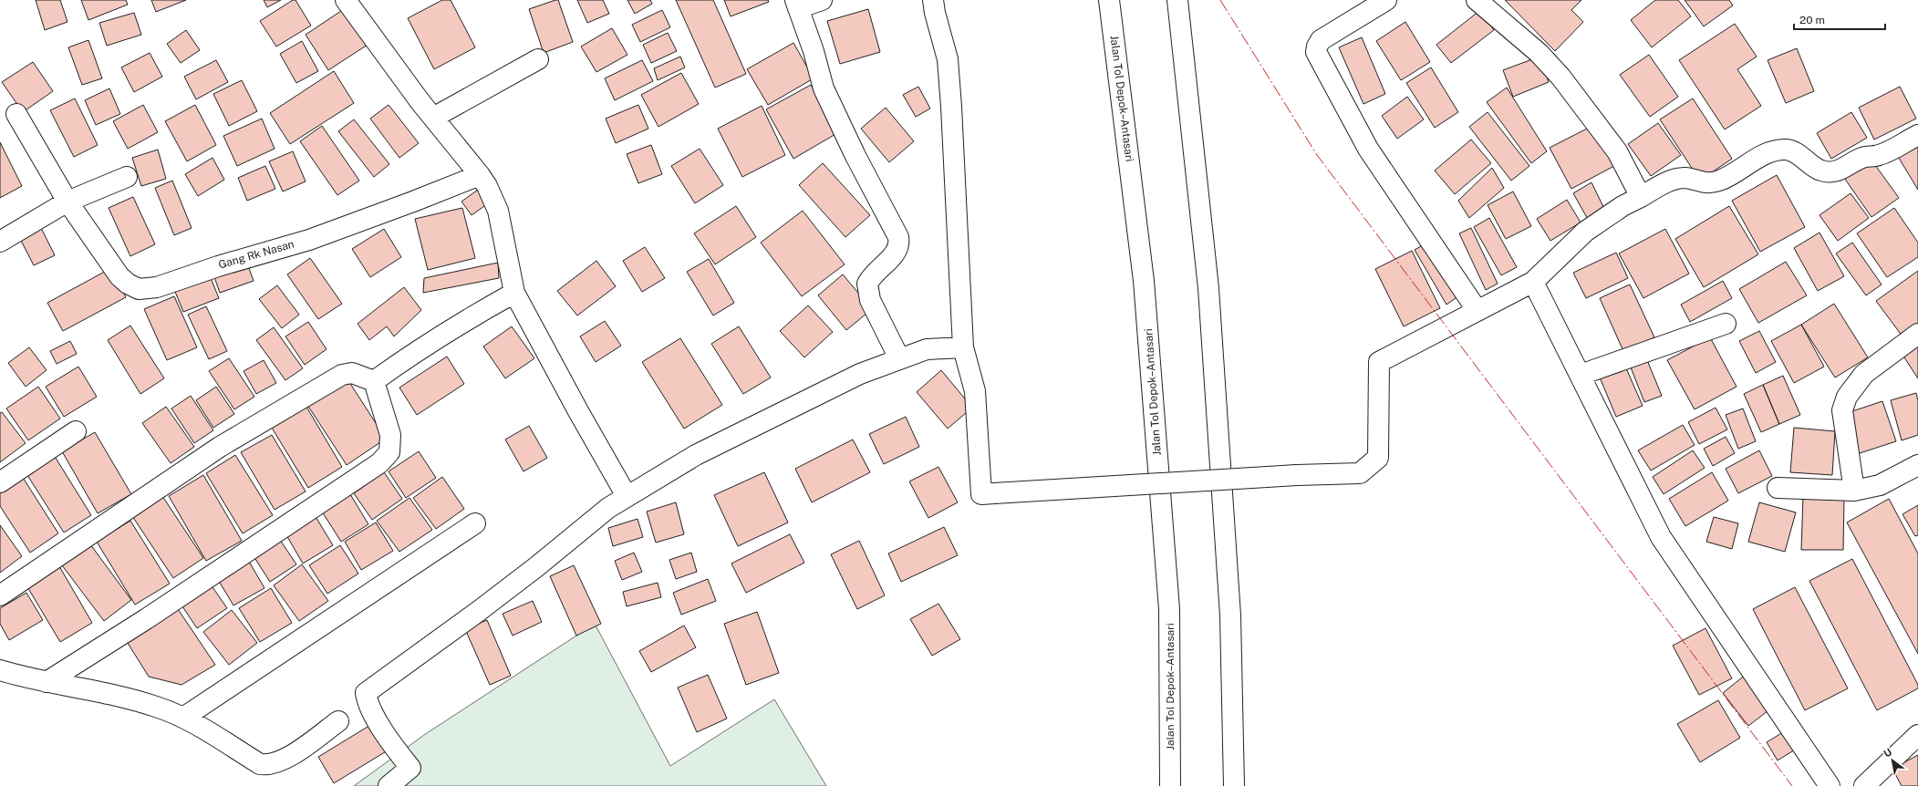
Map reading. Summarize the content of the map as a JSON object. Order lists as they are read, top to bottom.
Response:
{
  "streets": {
    "main road": ["Jalan Tol Depok–Antasari", "Gang Rk Nasan"]
  },
  "scale_bar": "20 m",
  "north": "top left"
}
